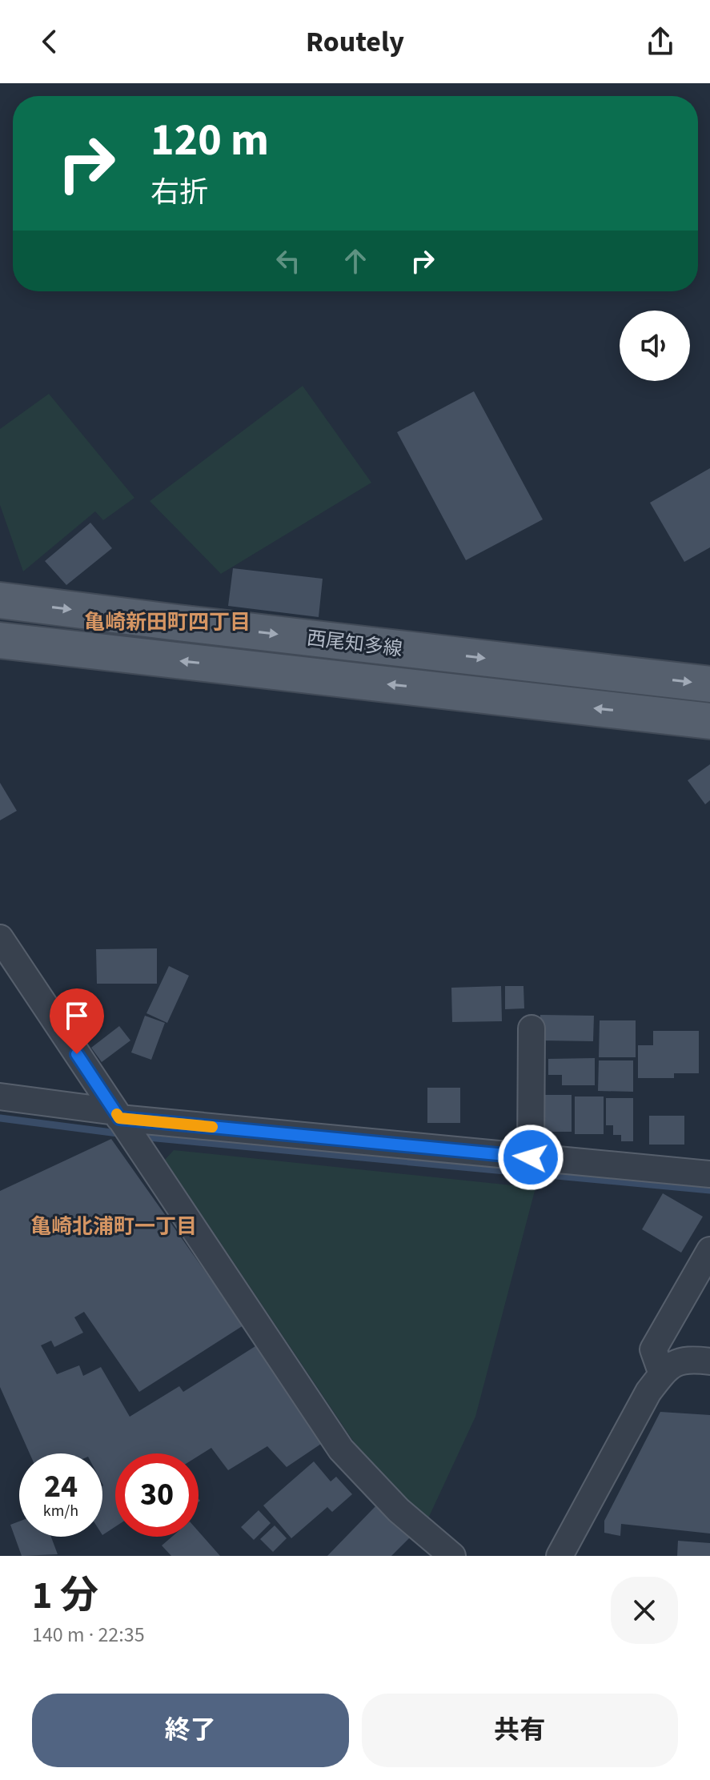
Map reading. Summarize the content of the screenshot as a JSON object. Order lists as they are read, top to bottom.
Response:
{
  "streets": {
    "main road": ["西尾知多線"]
  },
  "districts": ["亀崎新田町四丁目", "亀崎北浦町一丁目"],
  "page": {
    "header": "Routely",
    "turn": ["120 m", "右折"],
    "speed": "24 km/h",
    "limit": "30",
    "heading": ["1 分", "140 m · 22:35"],
    "buttons": ["終了", "共有"]
  }
}
